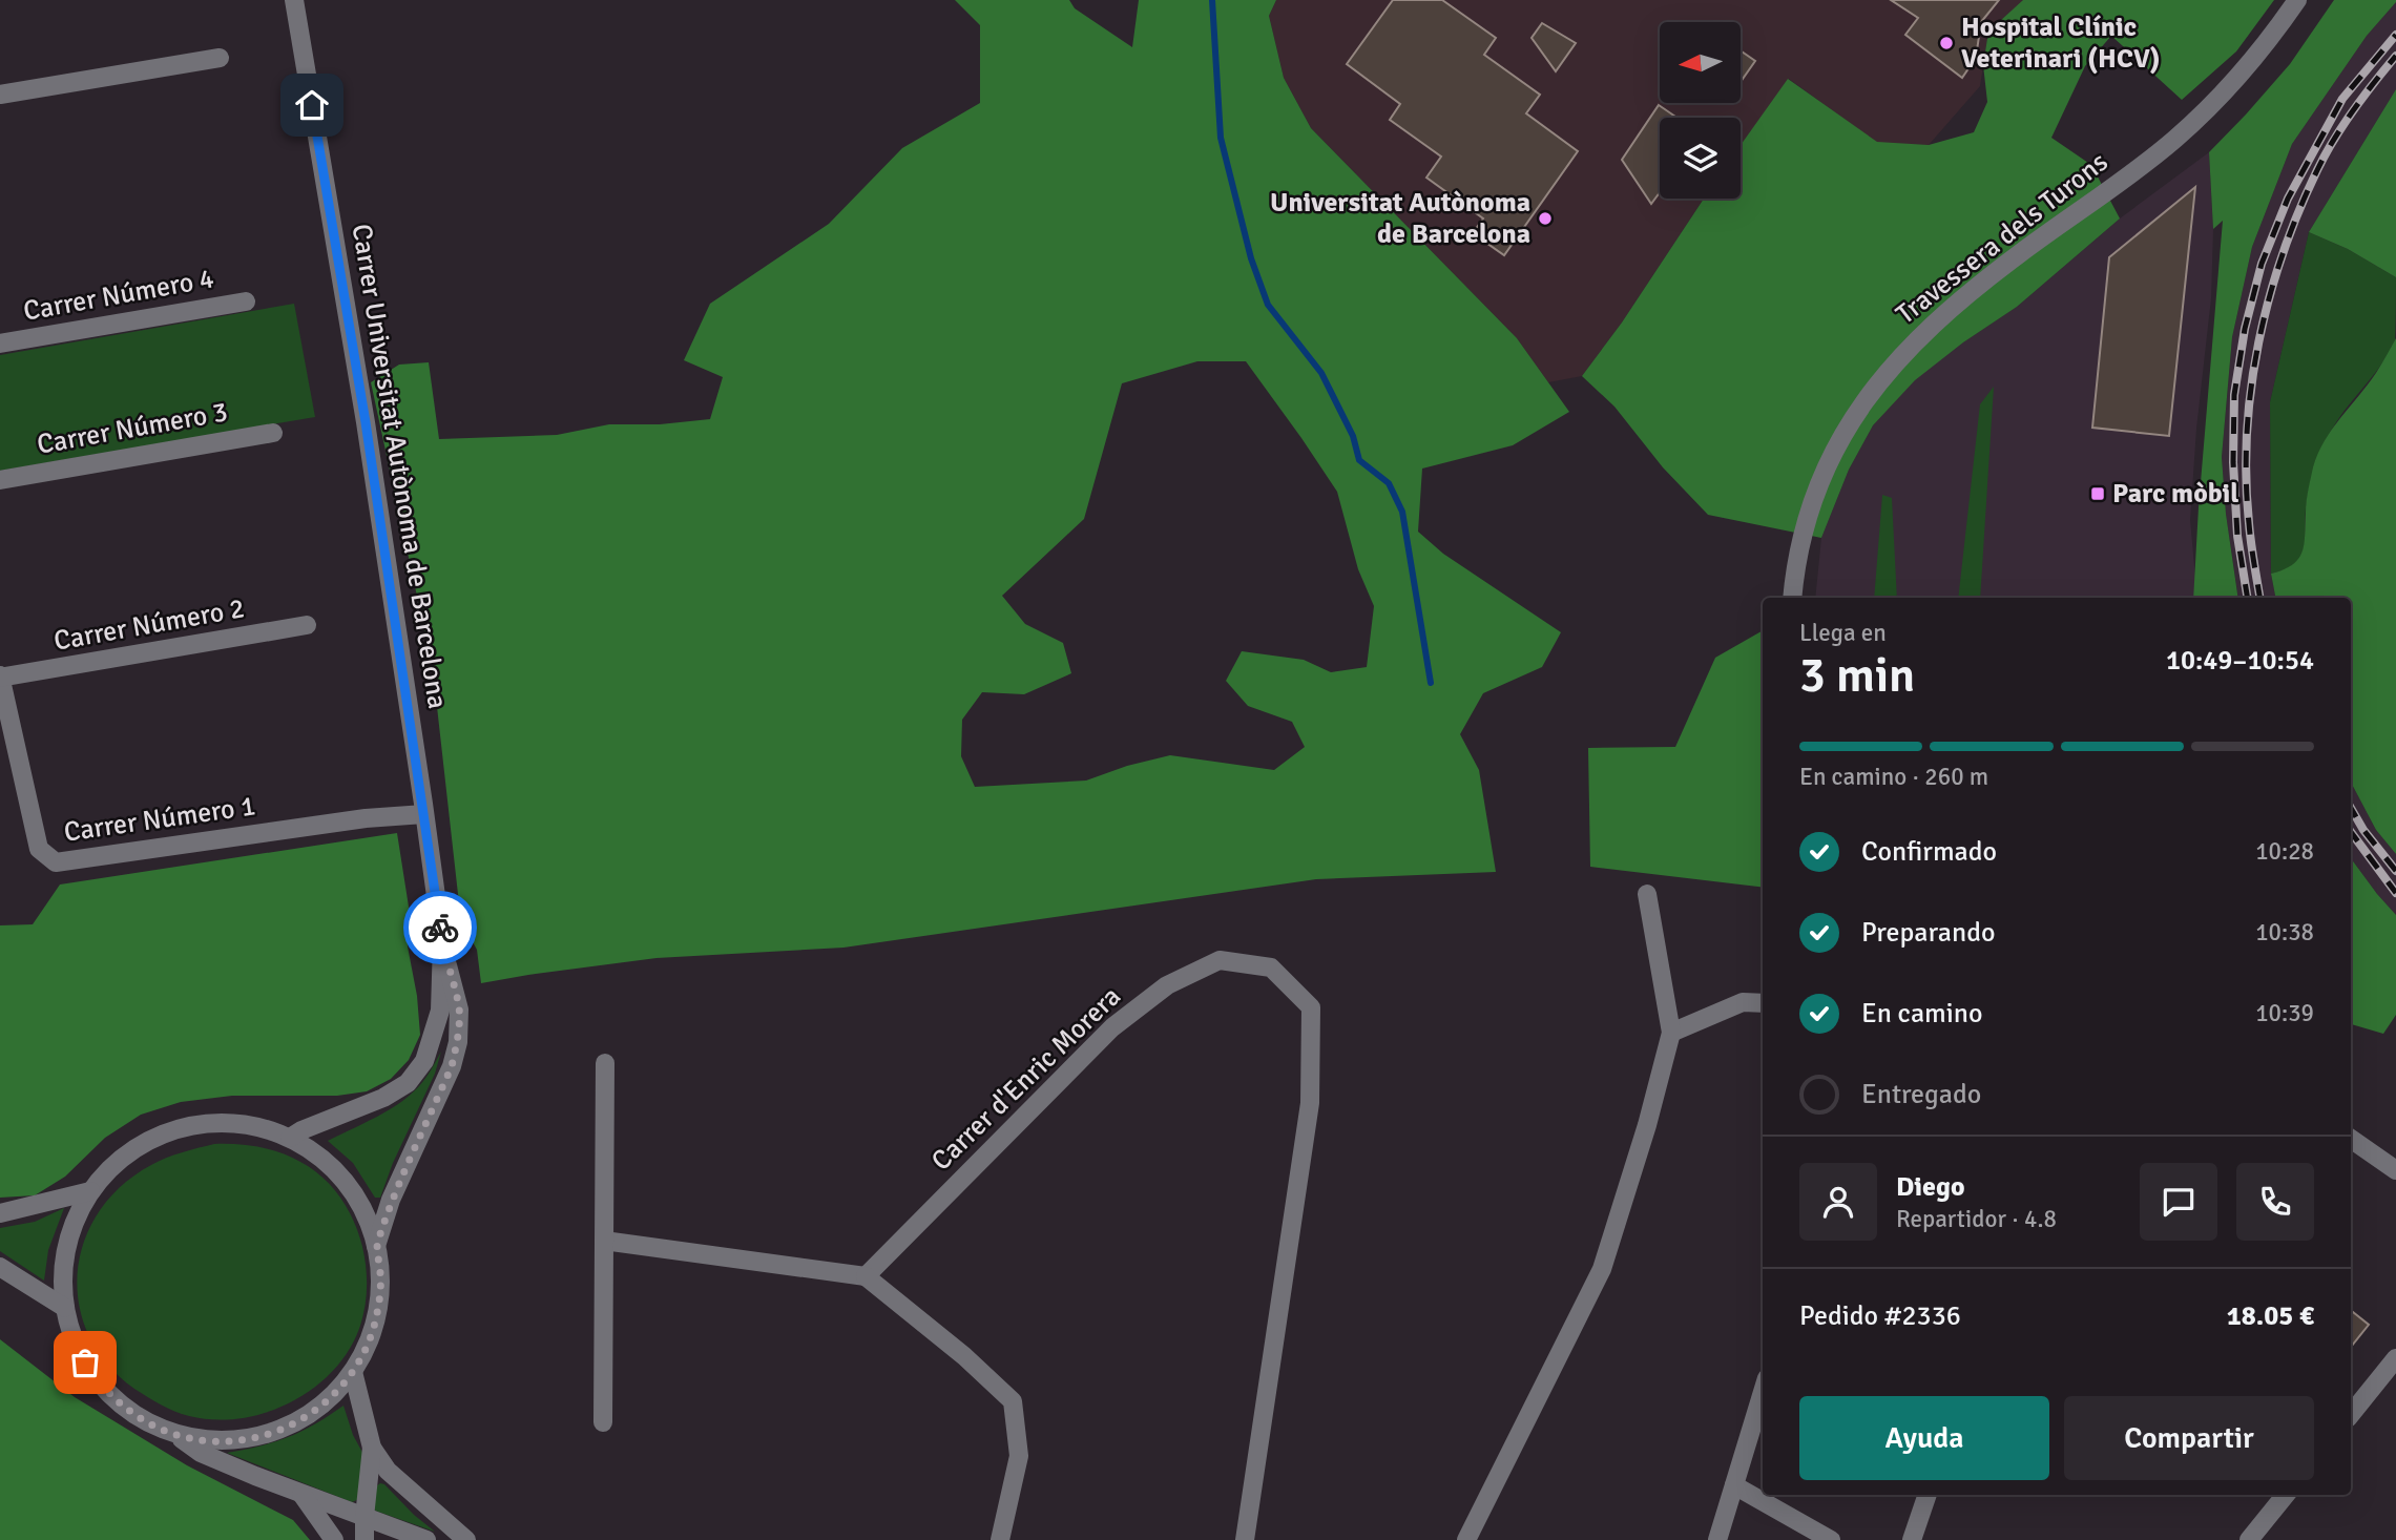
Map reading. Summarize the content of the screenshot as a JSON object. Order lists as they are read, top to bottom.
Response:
{
  "streets": {
    "street": [
      "Travessera dels Turons",
      "Carrer Número 4",
      "Carrer Número 3",
      "Carrer Universitat Autònoma de Barcelona",
      "Carrer Número 2",
      "Carrer Número 1",
      "Carrer d'Enric Morera"
    ]
  },
  "crossings": [
    ["Carrer Universitat Autònoma de Barcelona", "Carrer Número 1"],
    ["Carrer Número 2", "Carrer Número 1"]
  ],
  "places": {
    "other": ["Hospital Clínic Veterinari (HCV)", "Universitat Autònoma de Barcelona"],
    "transit": ["Parc mòbil"]
  },
  "north": "left",
  "page": {
    "heading": ["3 min", "Llega en", "10:49–10:54"],
    "panel": [
      "Diego",
      "Repartidor · 4.8",
      "Pedido #2336",
      "18.05 €"
    ],
    "bar": "En camino · 260 m",
    "list": [
      ["Confirmado", "10:28"],
      ["Preparando", "10:38"],
      ["En camino", "10:39"],
      "Entregado"
    ],
    "buttons": ["Ayuda", "Compartir"]
  }
}
